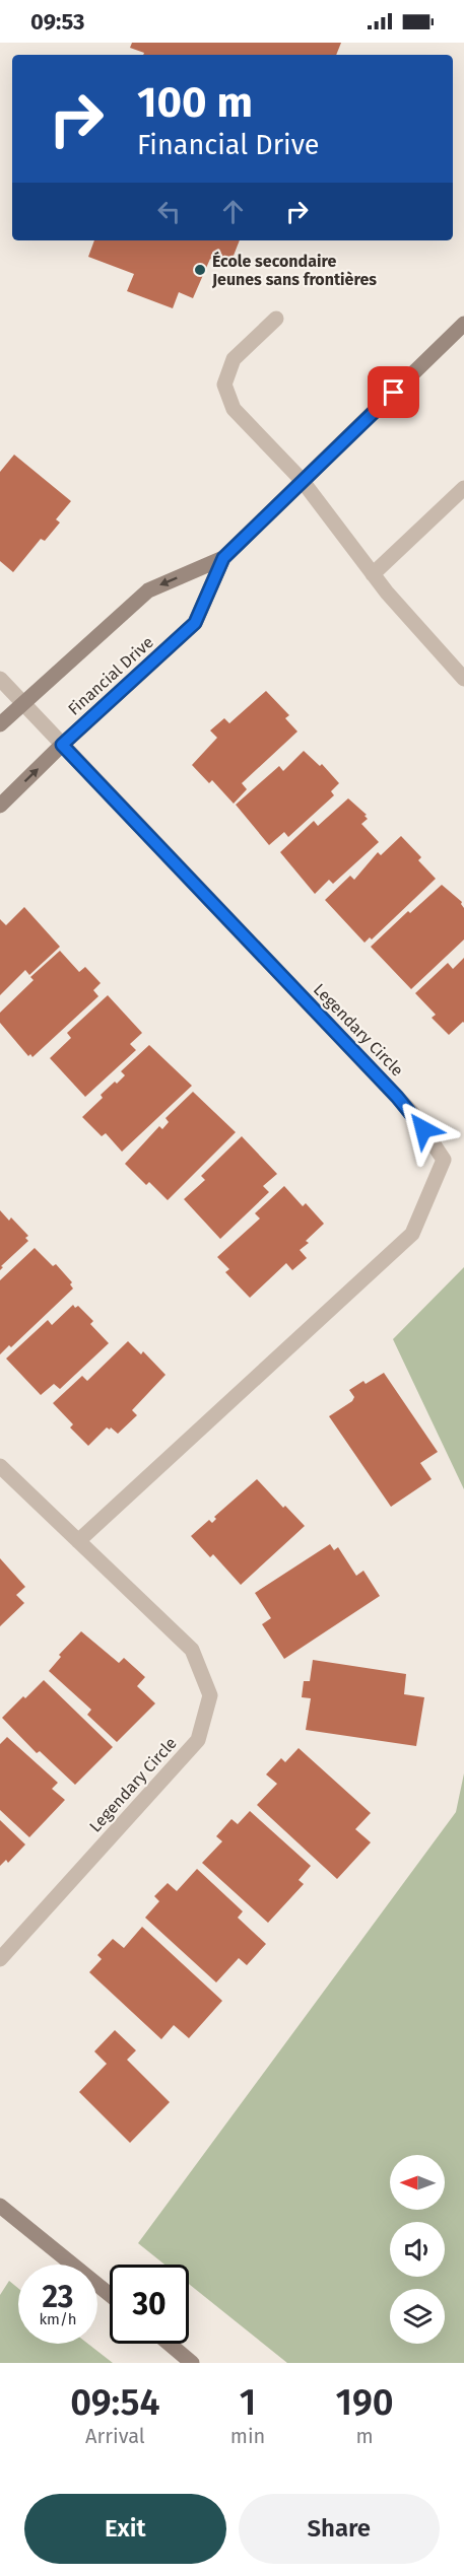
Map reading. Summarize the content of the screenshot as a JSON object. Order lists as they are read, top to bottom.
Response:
{
  "streets": {
    "street": ["Financial Drive", "Legendary Circle"]
  },
  "crossings": [
    ["Financial Drive", "Legendary Circle"]
  ],
  "places": ["École secondaire Jeunes sans frontières"],
  "north": "left",
  "page": {
    "status": "09:53",
    "turn": ["100 m", "Financial Drive"],
    "speed": "23 km/h",
    "limit": "30",
    "eta": [
      "09:54",
      "Arrival",
      "1",
      "min",
      "190",
      "m"
    ],
    "buttons": ["Exit", "Share"]
  }
}
